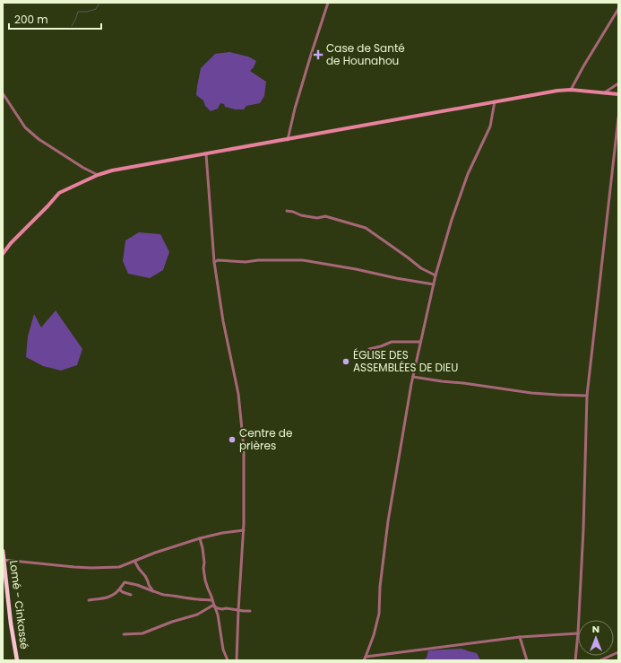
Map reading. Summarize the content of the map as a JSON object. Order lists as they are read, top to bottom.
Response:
{
  "streets": {
    "highway": ["Lomé - Cinkassé"]
  },
  "places": {
    "health": ["Case de Santé de Hounahou"],
    "other": ["ÉGLISE DES ASSEMBLÉES DE DIEU", "Centre de prières"]
  },
  "scale_bar": "200 m",
  "north": "top"
}
